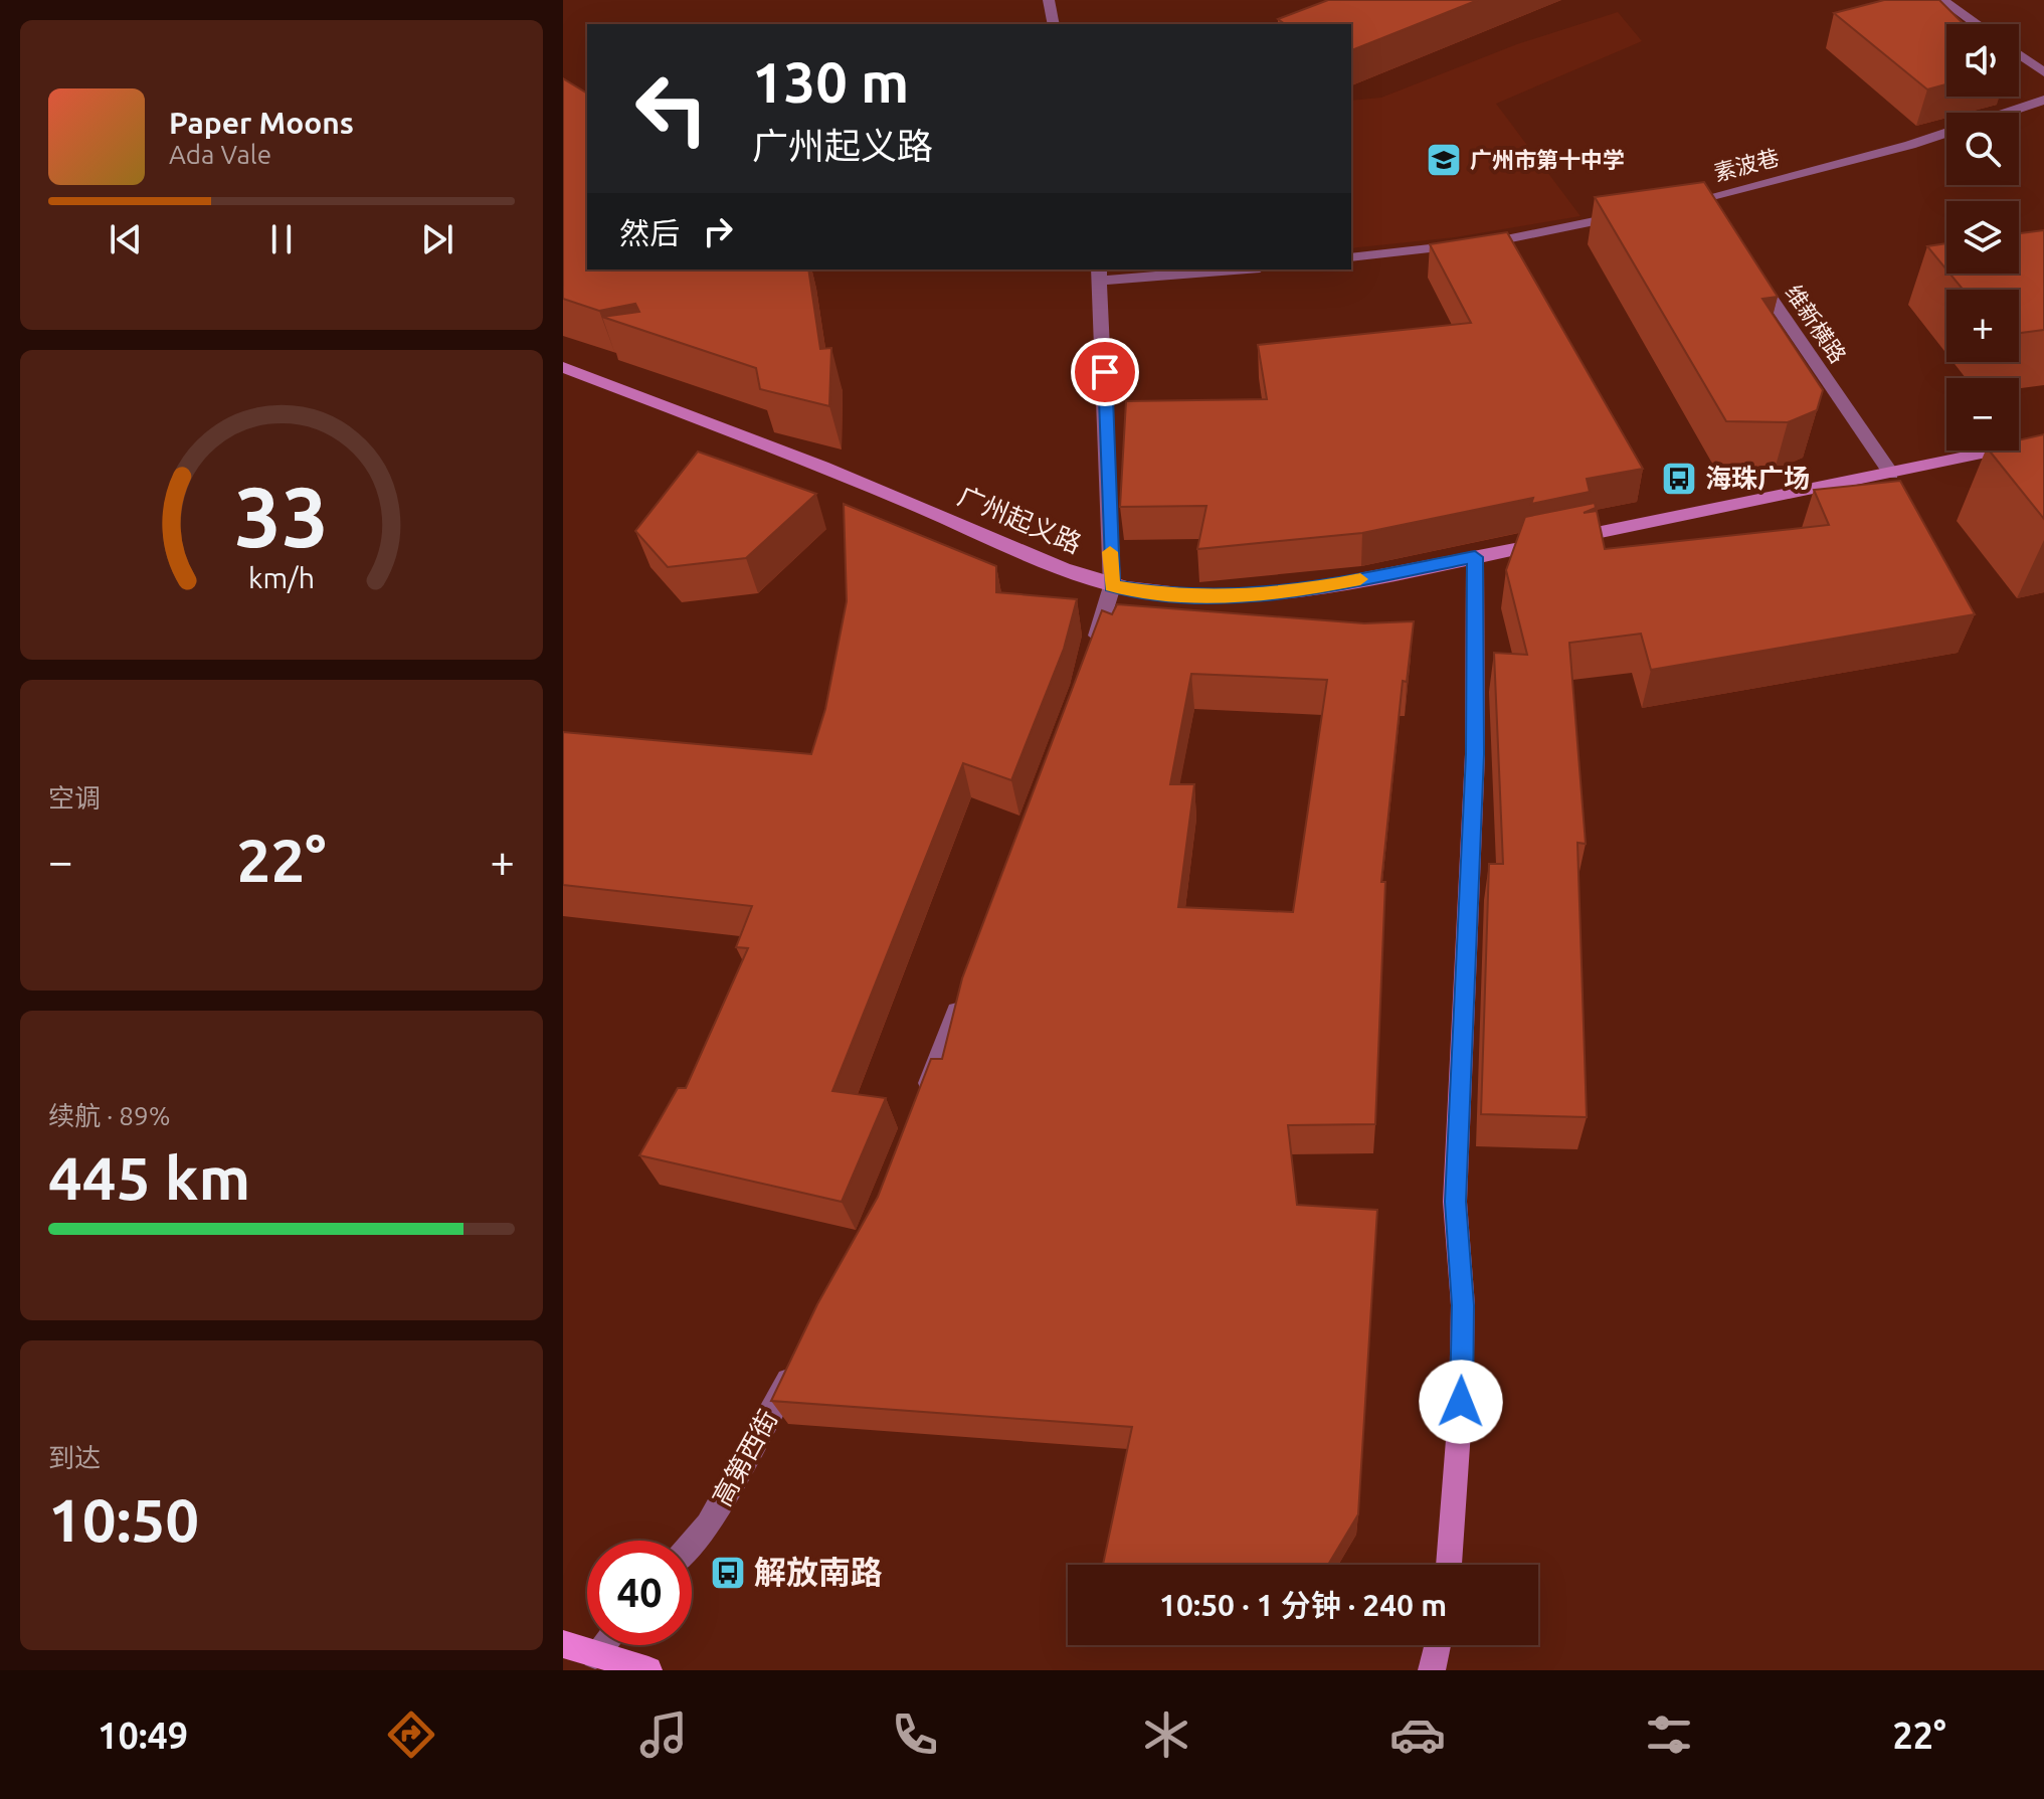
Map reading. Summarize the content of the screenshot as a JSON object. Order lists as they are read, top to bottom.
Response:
{
  "streets": {
    "main road": ["广州起义路"],
    "lane": ["素波巷", "维新横路", "高第西街"]
  },
  "crossings": [
    ["维新横路", "广州起义路"]
  ],
  "places": {
    "school or university": ["广州市第十中学"],
    "bus stop": ["海珠广场", "解放南路"]
  },
  "page": {
    "map_buttons": ["+", "−"],
    "turn": ["130 m", "广州起义路"],
    "song": ["Paper Moons", "Ada Vale"],
    "then": "然后",
    "tile": [
      "空调",
      ["续航 · 89%", "445 km"],
      ["到达", "10:50"]
    ],
    "heat": ["−", "22°", "+"],
    "limit": "40",
    "trip": "10:50 · 1 分钟 · 240 m",
    "tabs": ["10:49", "22°"],
    "gauge": ["33", "km/h"]
  }
}
